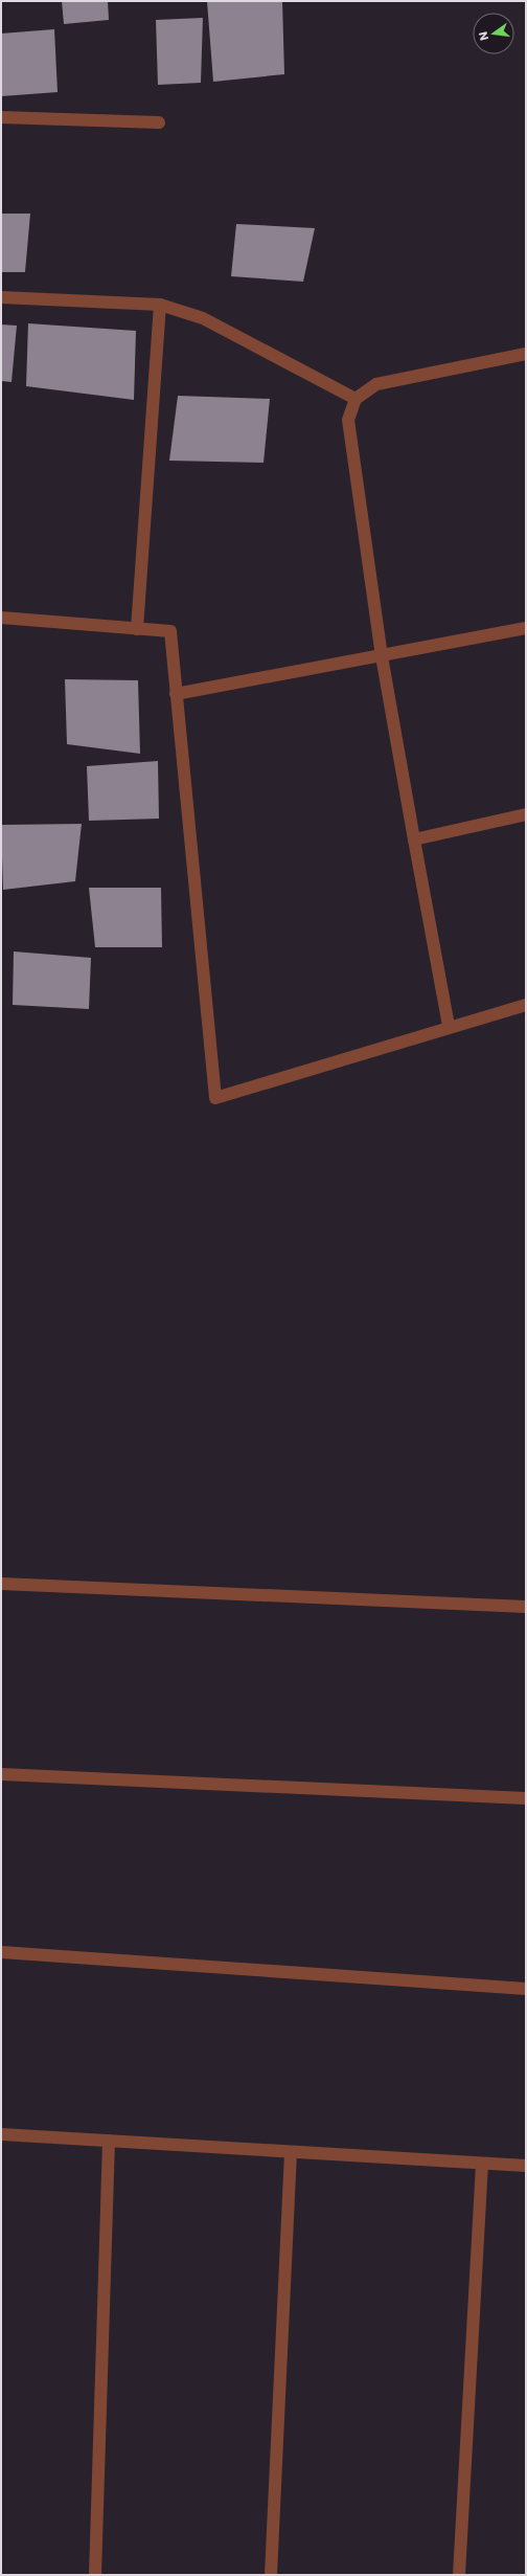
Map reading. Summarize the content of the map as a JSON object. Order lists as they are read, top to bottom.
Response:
{
  "north": "left"
}
